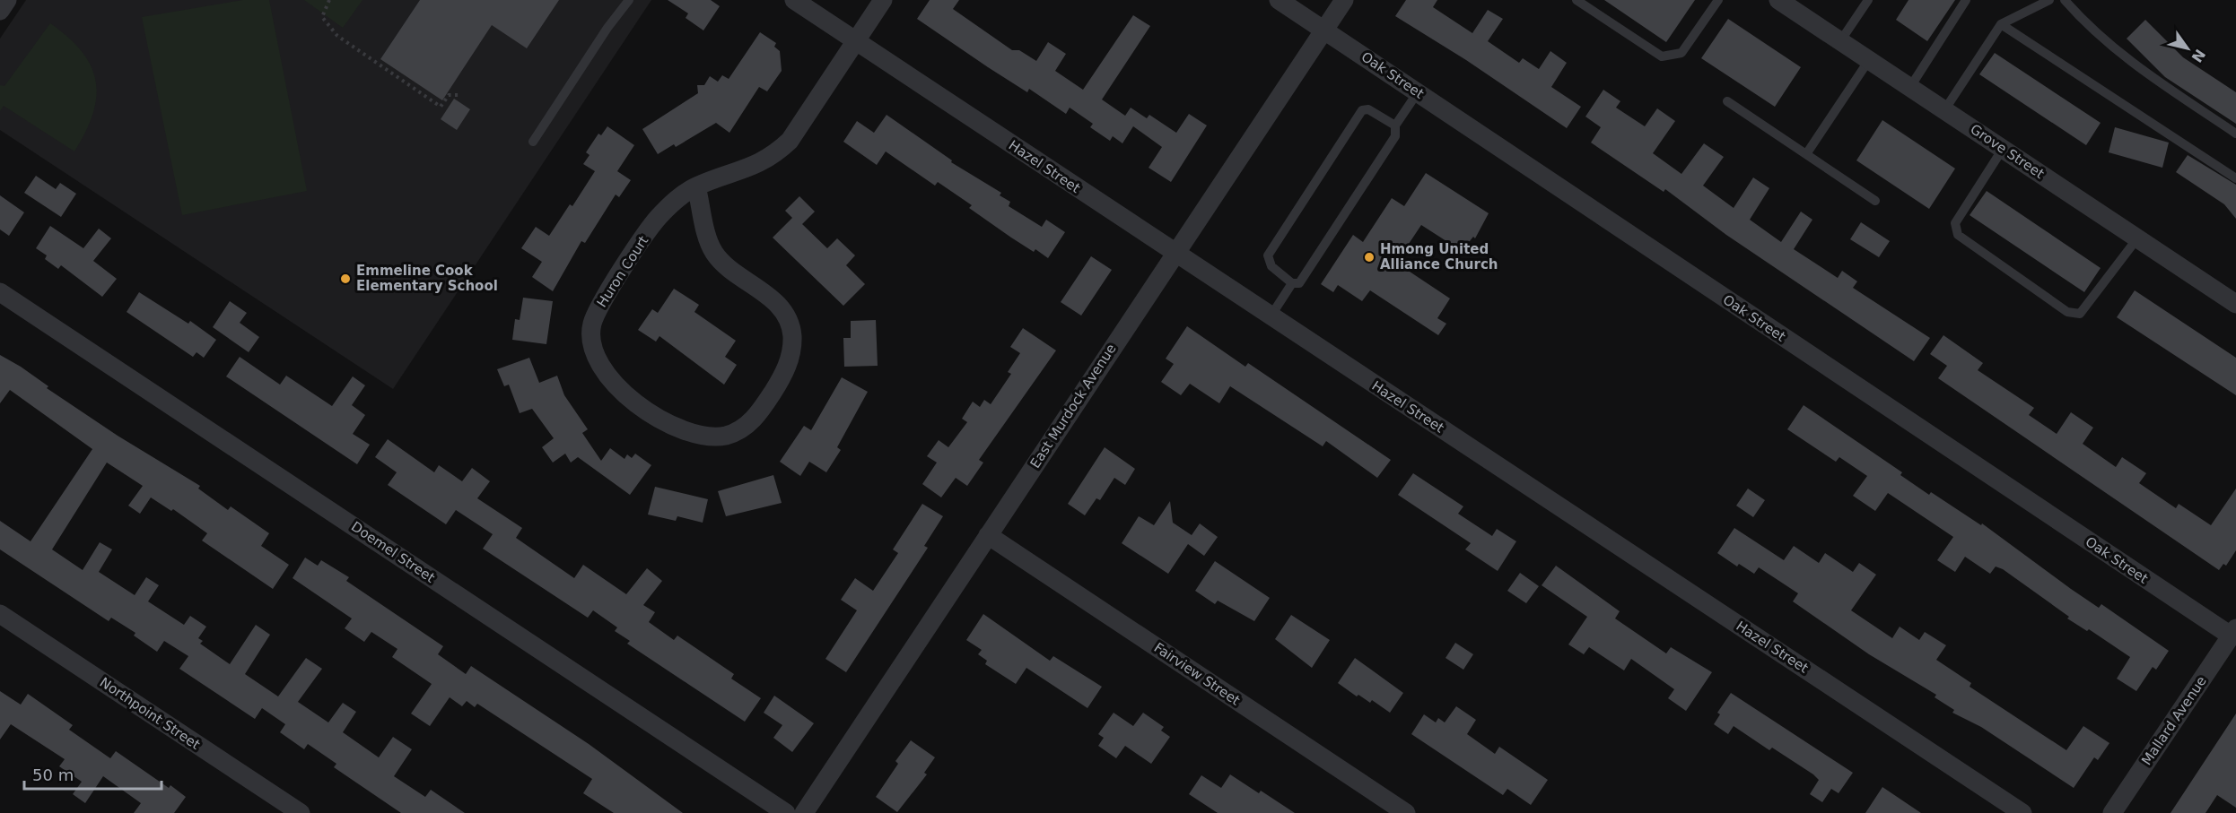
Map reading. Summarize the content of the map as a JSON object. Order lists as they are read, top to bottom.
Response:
{
  "streets": {
    "street": [
      "Oak Street",
      "Grove Street",
      "Hazel Street",
      "Huron Court",
      "East Murdock Avenue",
      "Doemel Street",
      "Fairview Street",
      "Northpoint Street",
      "Mallard Avenue"
    ]
  },
  "crossings": [
    ["Oak Street", "East Murdock Avenue"],
    ["Oak Street", "Mallard Avenue"],
    ["Hazel Street", "Huron Court"],
    ["Hazel Street", "East Murdock Avenue"],
    ["East Murdock Avenue", "Fairview Street"]
  ],
  "places": ["Hmong United Alliance Church", "Emmeline Cook Elementary School"],
  "scale_bar": "50 m",
  "north": "bottom right"
}
